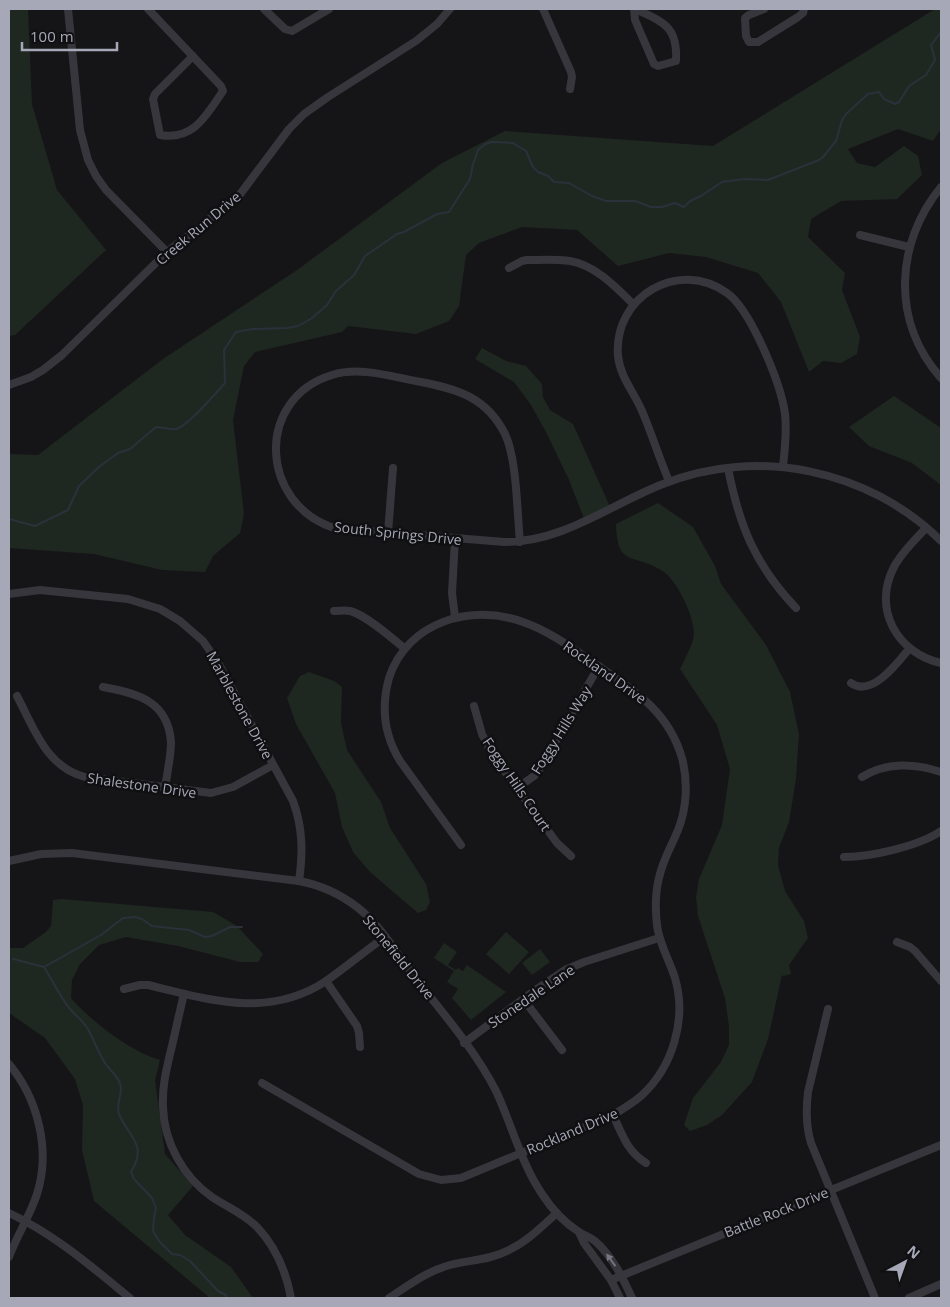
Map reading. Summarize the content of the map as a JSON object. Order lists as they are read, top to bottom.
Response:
{
  "streets": {
    "street": [
      "Creek Run Drive",
      "South Springs Drive",
      "Rockland Drive",
      "Marblestone Drive",
      "Foggy Hills Way",
      "Foggy Hills Court",
      "Shalestone Drive",
      "Stonefield Drive",
      "Stonedale Lane",
      "Battle Rock Drive"
    ]
  },
  "crossings": [
    ["Rockland Drive", "Foggy Hills Way"],
    ["Rockland Drive", "Stonefield Drive"],
    ["Rockland Drive", "Stonedale Lane"],
    ["Marblestone Drive", "Shalestone Drive"],
    ["Marblestone Drive", "Stonefield Drive"],
    ["Foggy Hills Way", "Foggy Hills Court"],
    ["Stonefield Drive", "Stonedale Lane"],
    ["Stonefield Drive", "Battle Rock Drive"]
  ],
  "scale_bar": "100 m",
  "north": "top right"
}
